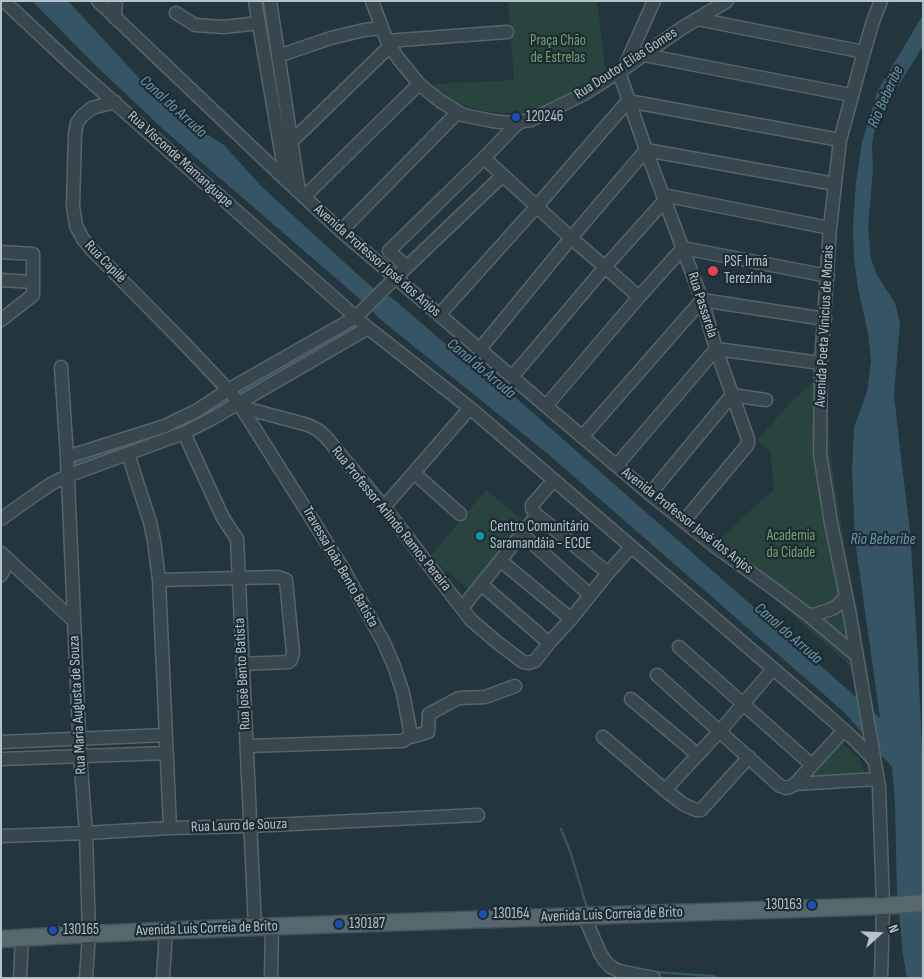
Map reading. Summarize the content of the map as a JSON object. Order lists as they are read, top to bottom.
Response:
{
  "streets": {
    "main road": ["Avenida Luís Correia de Brito"],
    "street": [
      "Rua Doutor Elias Gomes",
      "Rua Visconde Mamanguape",
      "Avenida Professor José dos Anjos",
      "Rua Capilé",
      "Rua Passarela",
      "Avenida Poeta Vinicius de Morais",
      "Rua Professor Arlindo Ramos Pereira",
      "Travessa João Bento Batista",
      "Rua José Bento Batista",
      "Rua Maria Augusta de Souza",
      "Rua Lauro de Souza"
    ]
  },
  "crossings": [
    ["Rua Doutor Elias Gomes", "Rua Passarela"],
    ["Rua Visconde Mamanguape", "Rua Capilé"],
    ["Avenida Professor José dos Anjos", "Rua Passarela"],
    ["Avenida Professor José dos Anjos", "Avenida Poeta Vinicius de Morais"],
    ["Rua Capilé", "Rua Professor Arlindo Ramos Pereira"],
    ["Rua Capilé", "Travessa João Bento Batista"],
    ["Rua Professor Arlindo Ramos Pereira", "Travessa João Bento Batista"],
    ["Rua José Bento Batista", "Rua Lauro de Souza"],
    ["Rua José Bento Batista", "Avenida Luís Correia de Brito"],
    ["Rua Maria Augusta de Souza", "Rua Lauro de Souza"],
    ["Rua Maria Augusta de Souza", "Avenida Luís Correia de Brito"]
  ],
  "water": ["Rio Beberibe", "Canal do Arruda"],
  "parks": ["Praça Chão de Estrelas", "Academia da Cidade"],
  "places": [
    "120246",
    "PSF Irmã Terezinha",
    "Centro Comunitário Saramandáia - ECOE",
    "130163",
    "130164",
    "130187",
    "130165"
  ],
  "north": "right"
}
